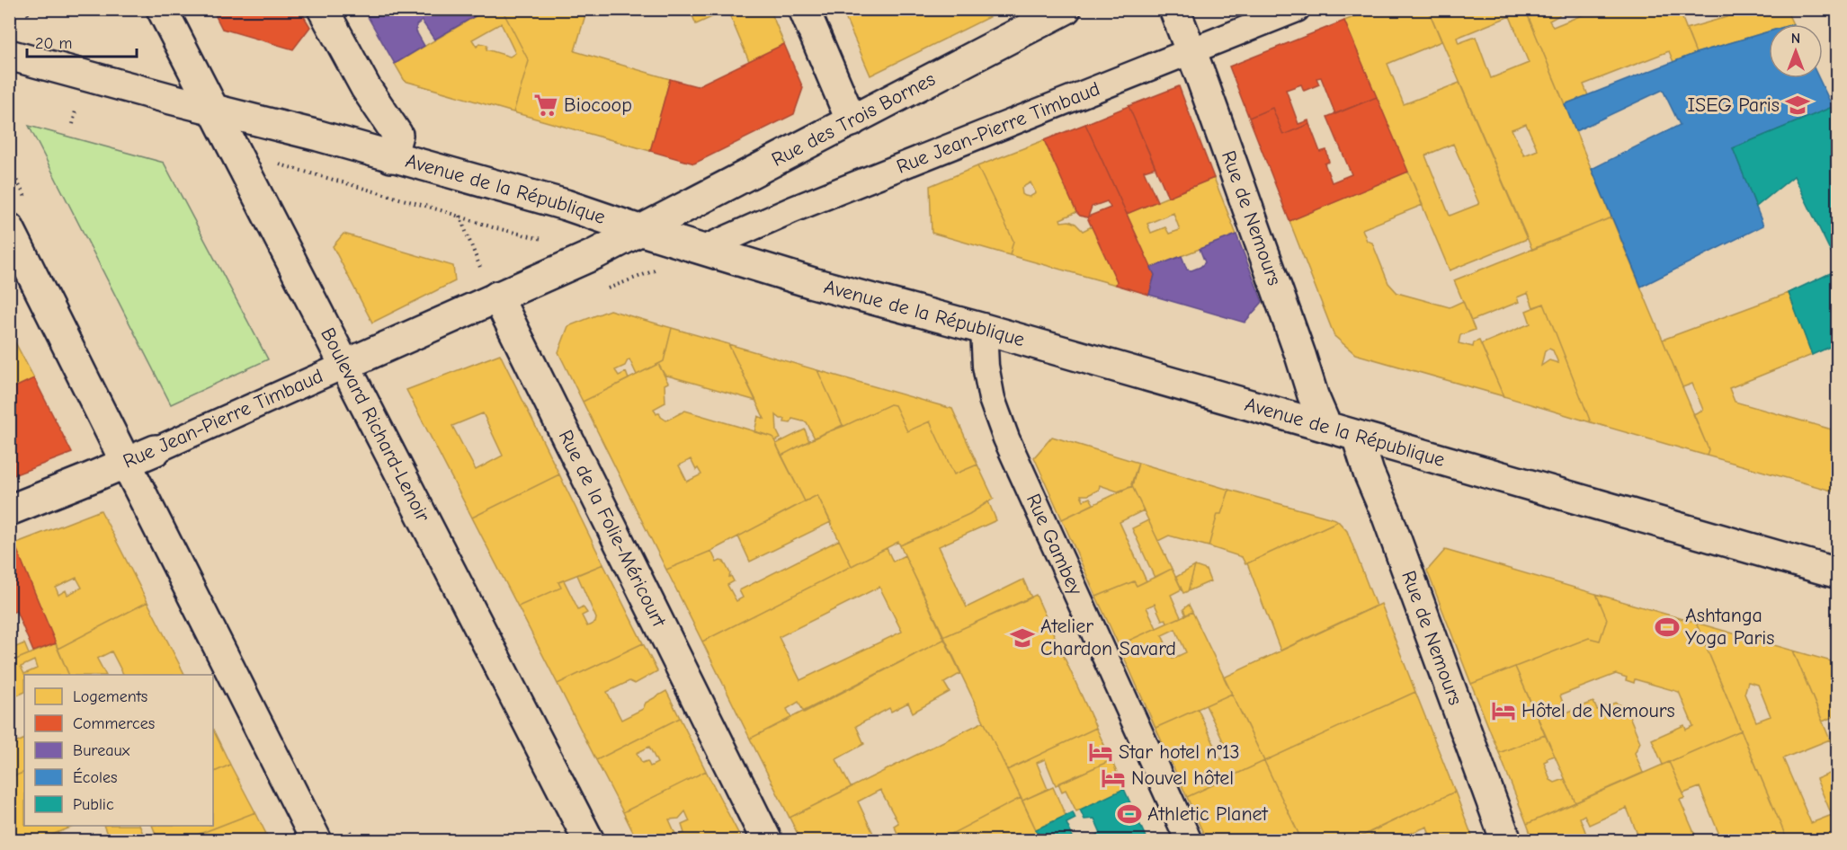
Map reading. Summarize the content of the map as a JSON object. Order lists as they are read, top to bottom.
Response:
{
  "streets": {
    "street": [
      "Rue des Trois Bornes",
      "Rue Jean-Pierre Timbaud",
      "Avenue de la République",
      "Rue de Nemours",
      "Boulevard Richard-Lenoir",
      "Rue de la Folie-Méricourt",
      "Rue Gambey"
    ]
  },
  "crossings": [
    ["Rue des Trois Bornes", "Rue Jean-Pierre Timbaud"],
    ["Rue des Trois Bornes", "Avenue de la République"],
    ["Rue Jean-Pierre Timbaud", "Avenue de la République"],
    ["Rue Jean-Pierre Timbaud", "Rue de Nemours"],
    ["Rue Jean-Pierre Timbaud", "Boulevard Richard-Lenoir"],
    ["Rue Jean-Pierre Timbaud", "Rue de la Folie-Méricourt"],
    ["Avenue de la République", "Rue de Nemours"],
    ["Avenue de la République", "Boulevard Richard-Lenoir"],
    ["Avenue de la République", "Rue Gambey"]
  ],
  "places": {
    "supermarket": ["Biocoop"],
    "school or university": ["ISEG Paris", "Atelier Chardon Savard"],
    "sports": ["Ashtanga Yoga Paris", "Athletic Planet"],
    "hotel": ["Hôtel de Nemours", "Star hotel n°13", "Nouvel hôtel"]
  },
  "legend": [
    "Logements",
    "Commerces",
    "Bureaux",
    "Écoles",
    "Public"
  ],
  "scale_bar": "20 m",
  "north": "top"
}
